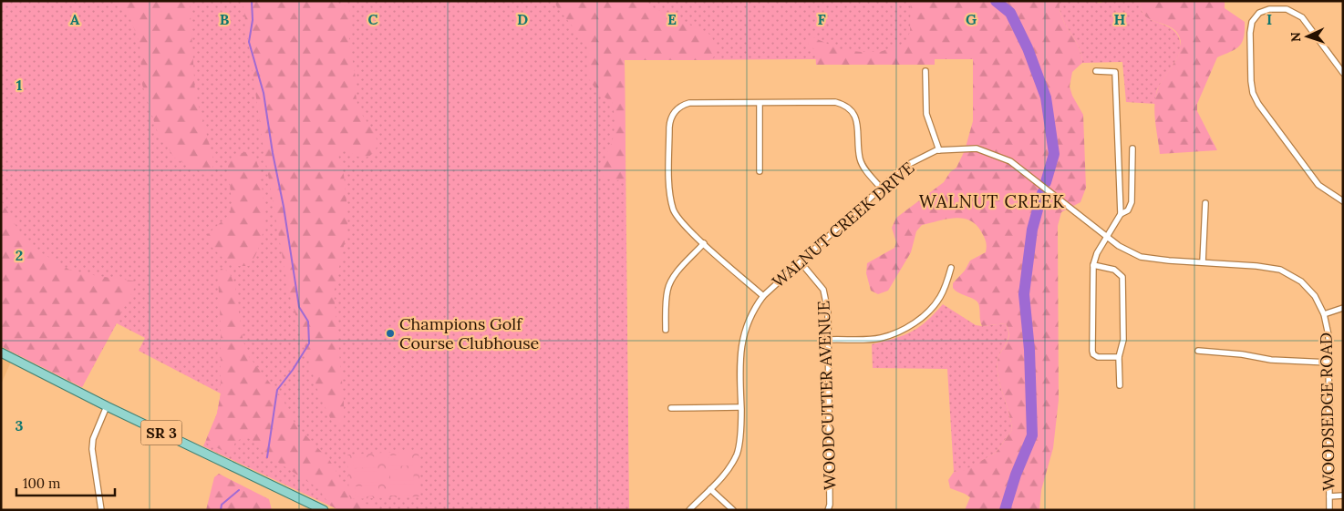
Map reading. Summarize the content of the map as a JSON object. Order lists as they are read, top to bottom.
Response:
{
  "streets": {
    "main road": ["SR 3"],
    "street": ["WALNUT CREEK DRIVE", "WOODCUTTER AVENUE", "WOODSEDGE ROAD"]
  },
  "crossings": [
    ["WALNUT CREEK DRIVE", "WOODCUTTER AVENUE"],
    ["WALNUT CREEK DRIVE", "WOODSEDGE ROAD"]
  ],
  "districts": ["WALNUT CREEK"],
  "places": ["Champions Golf Course Clubhouse"],
  "scale_bar": "100 m",
  "north": "left",
  "grid": {
    "columns": [
      "A",
      "B",
      "C",
      "D",
      "E",
      "F",
      "G",
      "H",
      "I"
    ],
    "rows": ["1", "2", "3"]
  }
}
